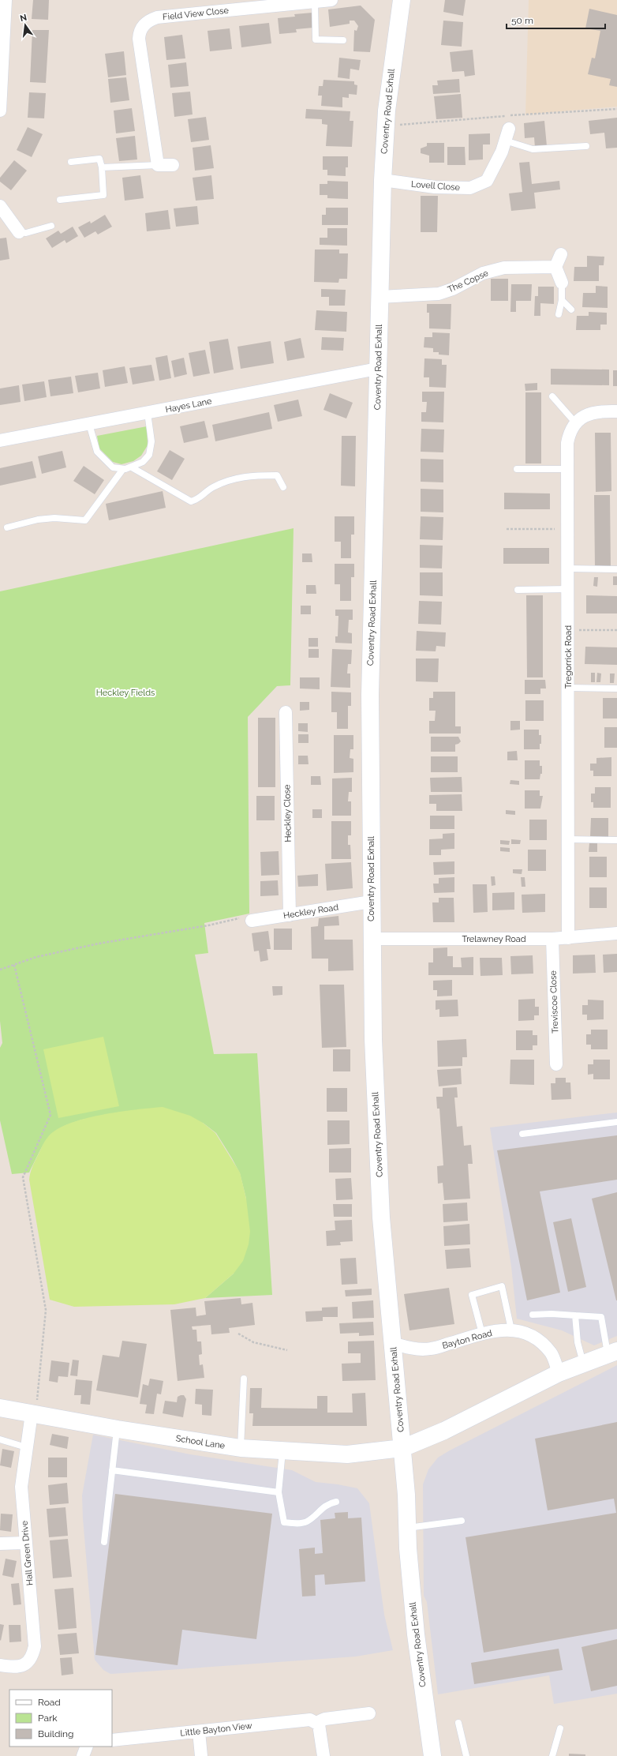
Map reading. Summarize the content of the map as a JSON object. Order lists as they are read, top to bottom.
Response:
{
  "streets": {
    "main road": ["Coventry Road Exhall", "School Lane"],
    "street": [
      "Field View Close",
      "Lovell Close",
      "The Copse",
      "Hayes Lane",
      "Tregorrick Road",
      "Heckley Close",
      "Heckley Road",
      "Trelawney Road",
      "Treviscoe Close",
      "Bayton Road",
      "Hall Green Drive",
      "Little Bayton View"
    ]
  },
  "crossings": [
    ["Coventry Road Exhall", "Lovell Close"],
    ["Coventry Road Exhall", "The Copse"],
    ["Coventry Road Exhall", "Hayes Lane"],
    ["Coventry Road Exhall", "Heckley Road"],
    ["Coventry Road Exhall", "Trelawney Road"],
    ["Coventry Road Exhall", "Bayton Road"],
    ["Coventry Road Exhall", "School Lane"],
    ["Tregorrick Road", "Trelawney Road"],
    ["Heckley Close", "Heckley Road"],
    ["Trelawney Road", "Treviscoe Close"],
    ["School Lane", "Hall Green Drive"]
  ],
  "parks": ["Heckley Fields"],
  "legend": ["Road", "Park", "Building"],
  "scale_bar": "50 m",
  "north": "top"
}
